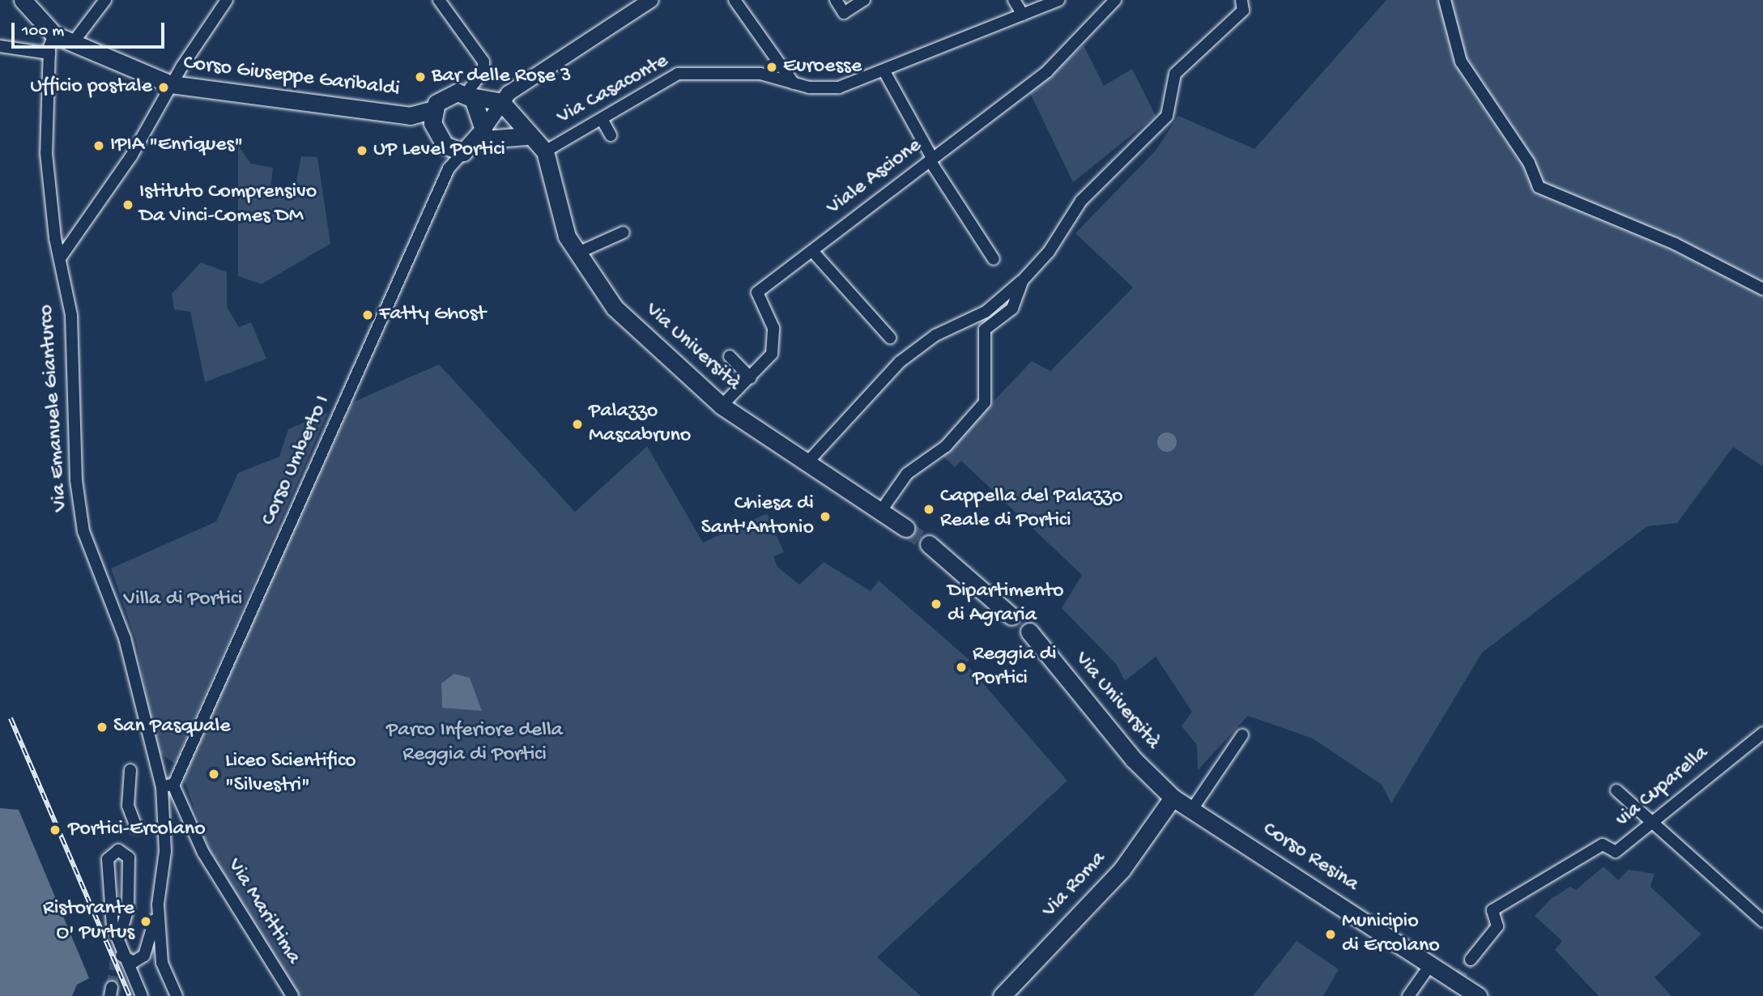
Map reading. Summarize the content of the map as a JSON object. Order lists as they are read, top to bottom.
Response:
{
  "streets": {
    "main road": [
      "Corso Giuseppe Garibaldi",
      "Via Università",
      "Corso Resina",
      "Via Roma"
    ],
    "street": [
      "Via Casaconte",
      "Viale Ascione",
      "Via Emanuele Gianturco",
      "Corso Umberto I",
      "via Cuparella",
      "Via Marittima"
    ]
  },
  "crossings": [
    ["Corso Giuseppe Garibaldi", "Via Emanuele Gianturco"],
    ["Via Casaconte", "Via Università"],
    ["Viale Ascione", "Via Università"],
    ["Via Università", "Corso Resina"],
    ["Via Università", "Via Roma"],
    ["Via Emanuele Gianturco", "Corso Umberto I"],
    ["Via Emanuele Gianturco", "Via Marittima"],
    ["Corso Umberto I", "Via Marittima"],
    ["Corso Resina", "Via Roma"]
  ],
  "parks": ["Villa di Portici", "Parco Inferiore della Reggia di Portici"],
  "places": [
    "Euroesse",
    "Bar delle Rose 3",
    "Ufficio postale",
    "IPIA \"Enriques\"",
    "UP Level Portici",
    "Istituto Comprensivo Da Vinci-Comes DM",
    "Fatty Ghost",
    "Palazzo Mascabruno",
    "Cappella del Palazzo Reale di Portici",
    "Chiesa di Sant'Antonio",
    "Dipartimento di Agraria",
    "Reggia di Portici",
    "San Pasquale",
    "Liceo Scientifico \"Silvestri\"",
    "Portici-Ercolano",
    "Ristorante O' Purtus",
    "Municipio di Ercolano"
  ],
  "scale_bar": "100 m"
}
